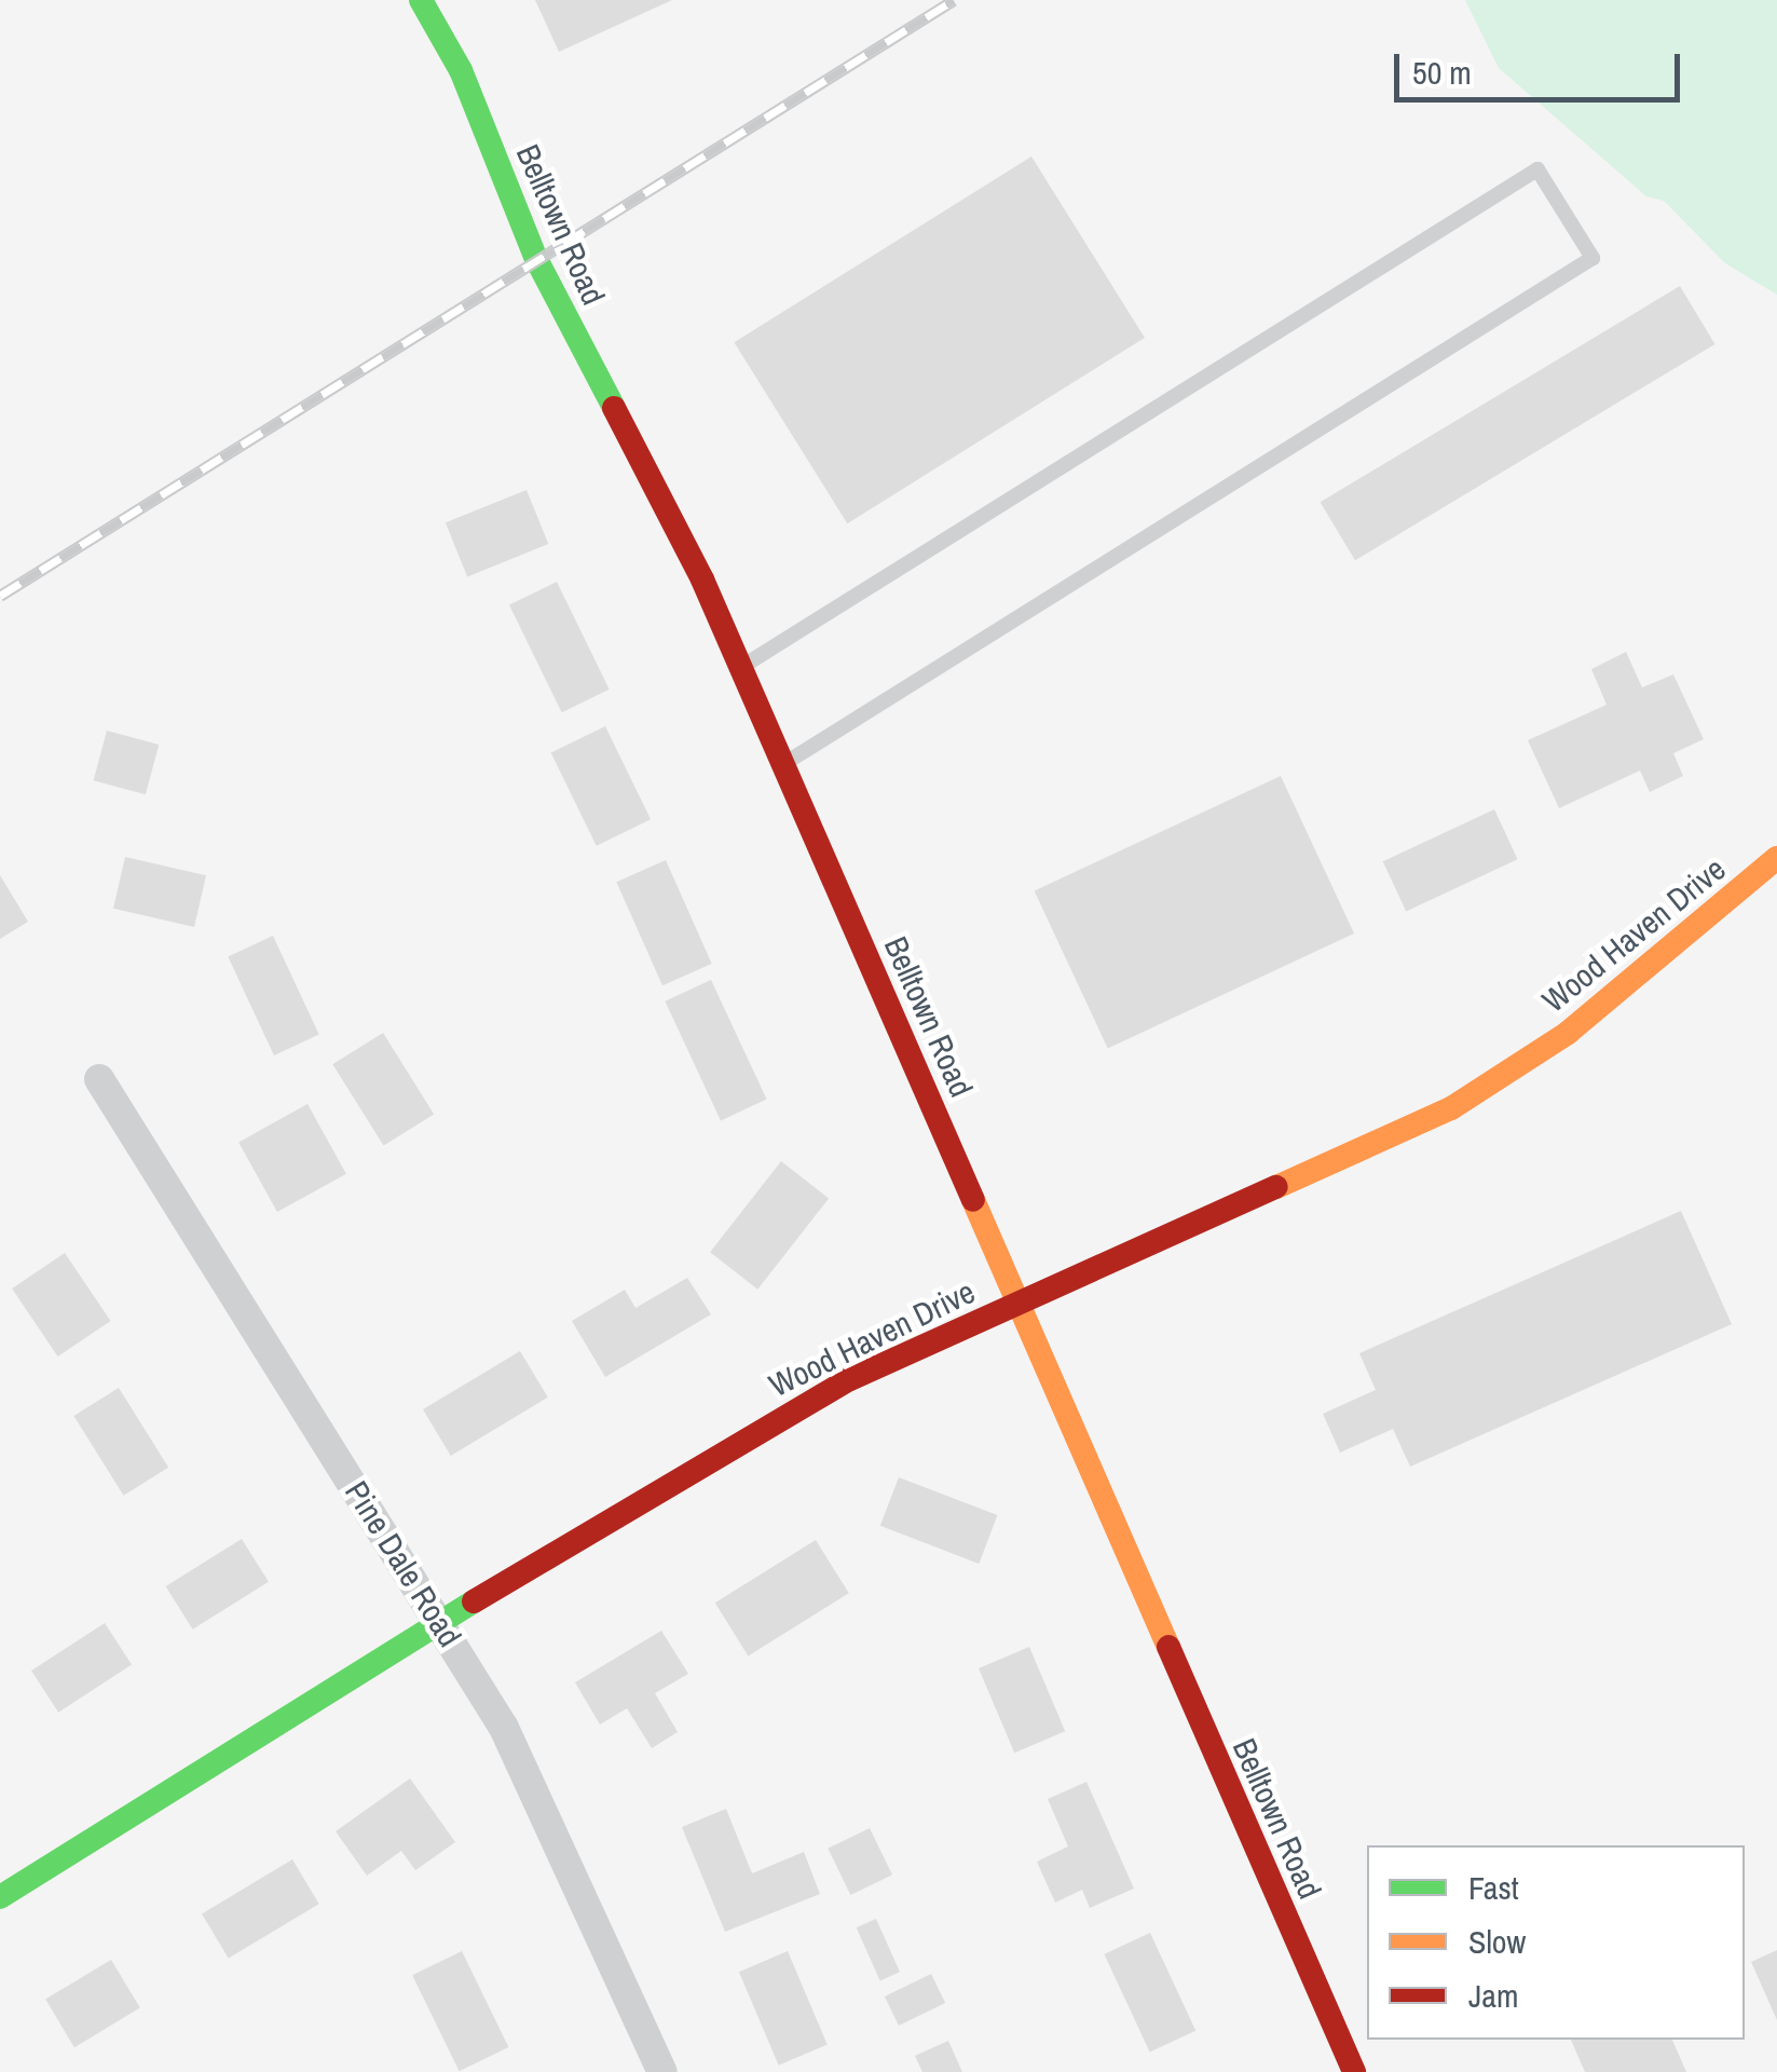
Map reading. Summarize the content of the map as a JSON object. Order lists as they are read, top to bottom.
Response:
{
  "streets": {
    "street": ["Belltown Road", "Wood Haven Drive", "Pine Dale Road"]
  },
  "crossings": [
    ["Belltown Road", "Wood Haven Drive"],
    ["Wood Haven Drive", "Pine Dale Road"]
  ],
  "legend": ["Fast", "Slow", "Jam"],
  "scale_bar": "50 m"
}
